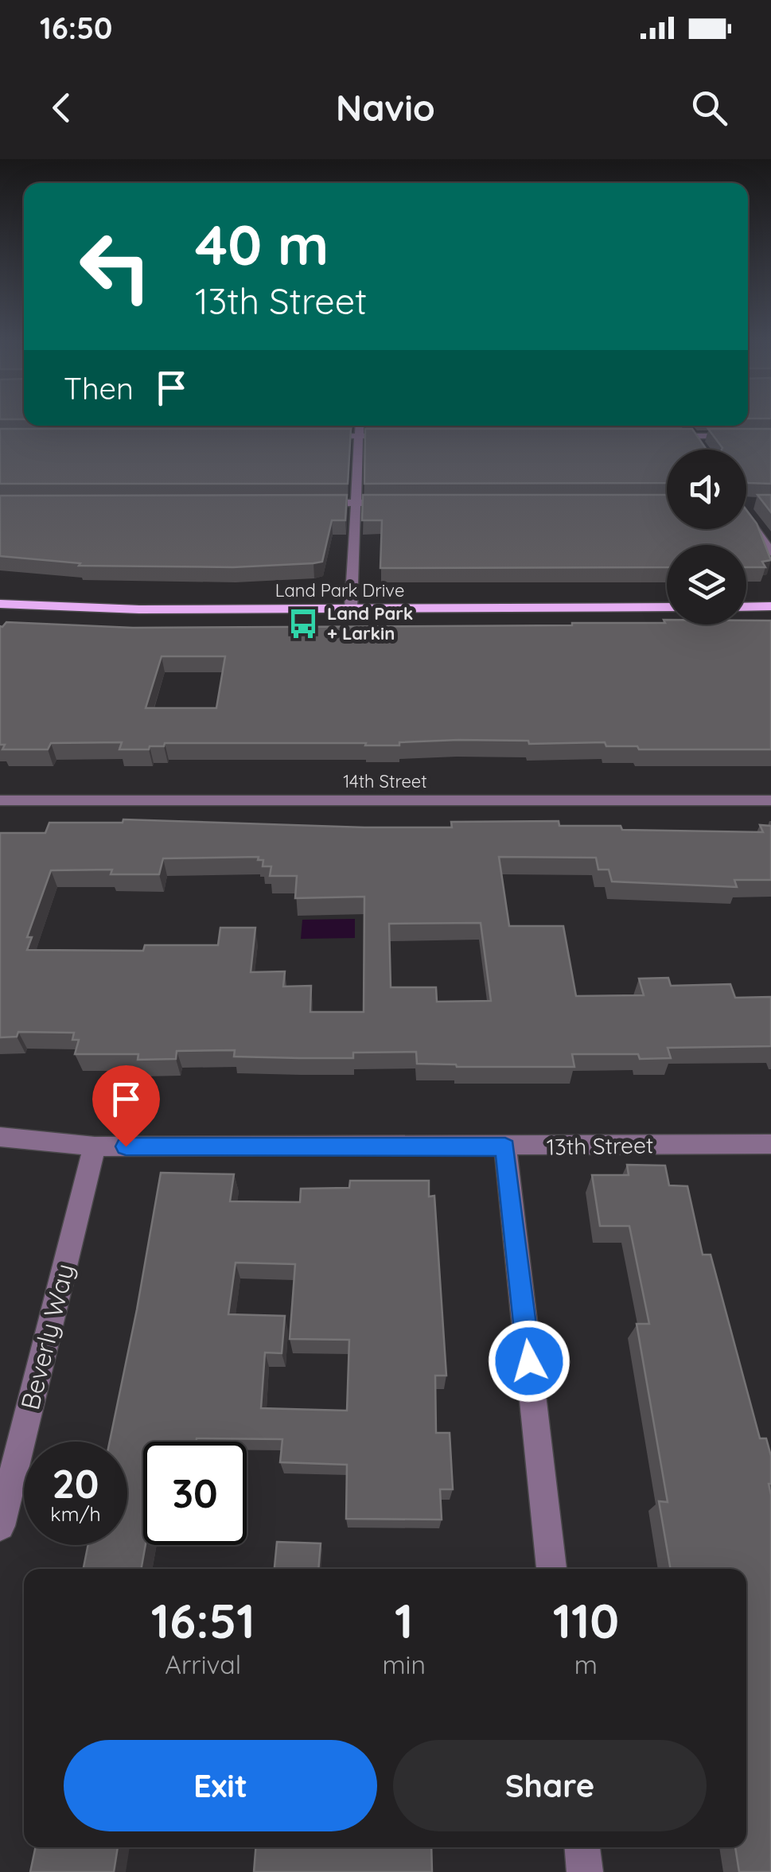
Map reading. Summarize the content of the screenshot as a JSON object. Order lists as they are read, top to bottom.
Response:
{
  "streets": {
    "main road": ["Land Park Drive"],
    "street": ["14th Street", "13th Street", "Beverly Way"]
  },
  "crossings": [
    ["13th Street", "Beverly Way"]
  ],
  "places": {
    "bus stop": ["Land Park + Larkin"]
  },
  "page": {
    "status": "16:50",
    "header": "Navio",
    "turn": ["40 m", "13th Street"],
    "then": "Then",
    "speed": "20 km/h",
    "limit": "30",
    "eta": [
      "16:51",
      "Arrival",
      "1",
      "min",
      "110",
      "m"
    ],
    "buttons": ["Exit", "Share"]
  }
}
